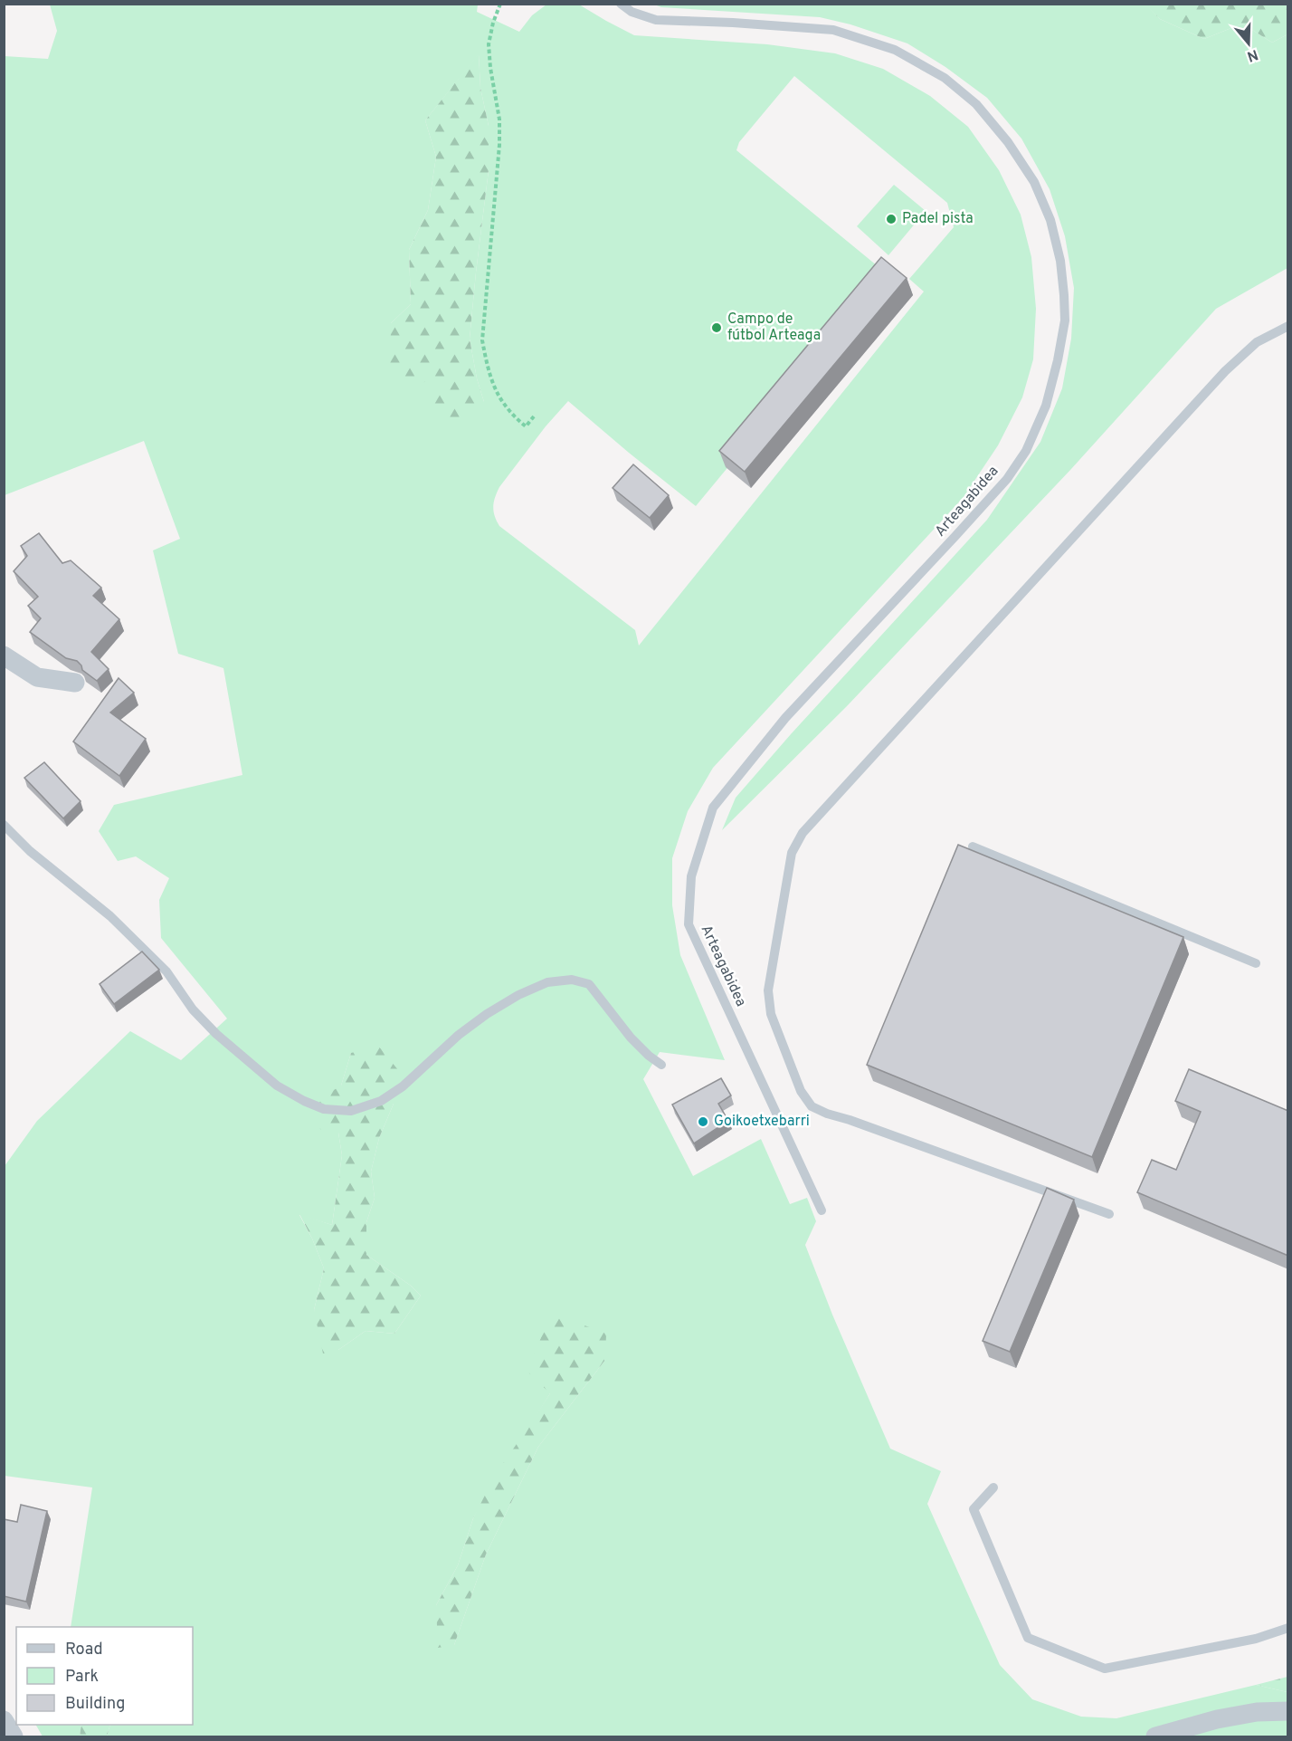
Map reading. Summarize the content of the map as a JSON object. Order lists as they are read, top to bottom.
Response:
{
  "streets": {
    "lane": ["Arteagabidea"]
  },
  "places": ["Padel pista", "Campo de fútbol Arteaga", "Goikoetxebarri"],
  "legend": ["Road", "Park", "Building"],
  "north": "bottom"
}
